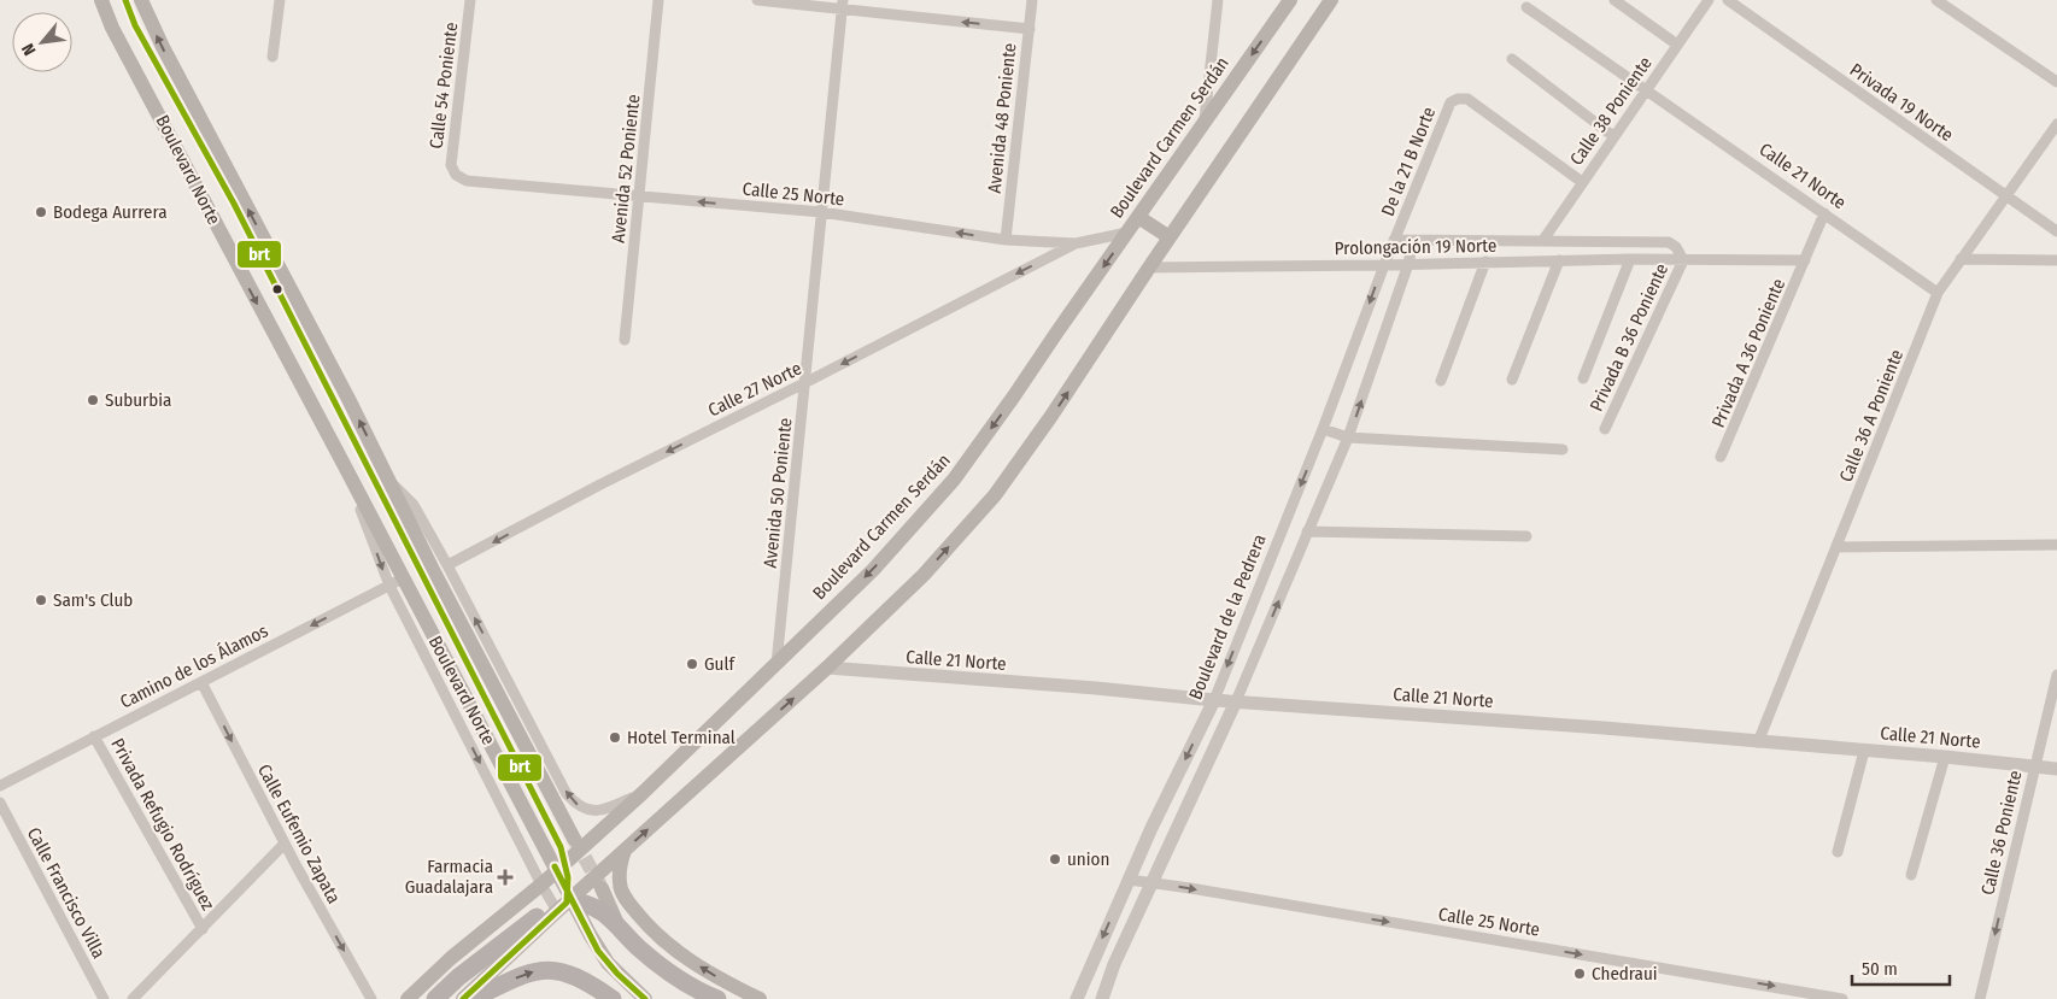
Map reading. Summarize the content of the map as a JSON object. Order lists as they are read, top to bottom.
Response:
{
  "streets": {
    "main road": ["Boulevard Carmen Serdán", "Boulevard Norte"],
    "street": [
      "Calle 54 Poniente",
      "Privada 19 Norte",
      "Calle 38 Poniente",
      "Avenida 48 Poniente",
      "De la 21 B Norte",
      "Avenida 52 Poniente",
      "Calle 21 Norte",
      "Calle 25 Norte",
      "Prolongación 19 Norte",
      "Privada B 36 Poniente",
      "Privada A 36 Poniente",
      "Calle 27 Norte",
      "Calle 36 A Poniente",
      "Avenida 50 Poniente",
      "Boulevard de la Pedrera",
      "Camino de los Álamos",
      "Privada Refugio Rodríguez",
      "Calle 36 Poniente",
      "Calle Eufemio Zapata",
      "Calle Francisco Villa"
    ]
  },
  "crossings": [
    ["Calle 54 Poniente", "Calle 25 Norte"],
    ["Privada 19 Norte", "Calle 36 A Poniente"],
    ["Calle 38 Poniente", "De la 21 B Norte"],
    ["Calle 38 Poniente", "Calle 21 Norte"],
    ["Calle 38 Poniente", "Prolongación 19 Norte"],
    ["Avenida 48 Poniente", "Calle 25 Norte"],
    ["Boulevard Carmen Serdán", "Boulevard Norte"],
    ["Boulevard Carmen Serdán", "Calle 25 Norte"],
    ["Boulevard Carmen Serdán", "Avenida 50 Poniente"],
    ["De la 21 B Norte", "Prolongación 19 Norte"],
    ["De la 21 B Norte", "Boulevard de la Pedrera"],
    ["Avenida 52 Poniente", "Calle 25 Norte"],
    ["Boulevard Norte", "Calle 27 Norte"],
    ["Boulevard Norte", "Camino de los Álamos"],
    ["Calle 21 Norte", "Privada A 36 Poniente"],
    ["Calle 21 Norte", "Calle 36 A Poniente"],
    ["Calle 21 Norte", "Boulevard de la Pedrera"],
    ["Calle 21 Norte", "Calle 36 Poniente"],
    ["Calle 25 Norte", "Calle 27 Norte"],
    ["Calle 25 Norte", "Avenida 50 Poniente"],
    ["Calle 25 Norte", "Boulevard de la Pedrera"],
    ["Prolongación 19 Norte", "Privada B 36 Poniente"],
    ["Prolongación 19 Norte", "Privada A 36 Poniente"],
    ["Prolongación 19 Norte", "Boulevard de la Pedrera"],
    ["Calle 27 Norte", "Avenida 50 Poniente"],
    ["Camino de los Álamos", "Privada Refugio Rodríguez"],
    ["Camino de los Álamos", "Calle Eufemio Zapata"]
  ],
  "one_way": ["Calle 27 Norte", "Camino de los Álamos", "Calle Eufemio Zapata"],
  "places": {
    "other": [
      "Bodega Aurrera",
      "Suburbia",
      "Sam's Club",
      "Gulf",
      "Hotel Terminal",
      "union",
      "Chedraui"
    ],
    "health": ["Farmacia Guadalajara"]
  },
  "lines": ["transit line brt"],
  "scale_bar": "50 m",
  "north": "bottom left"
}
